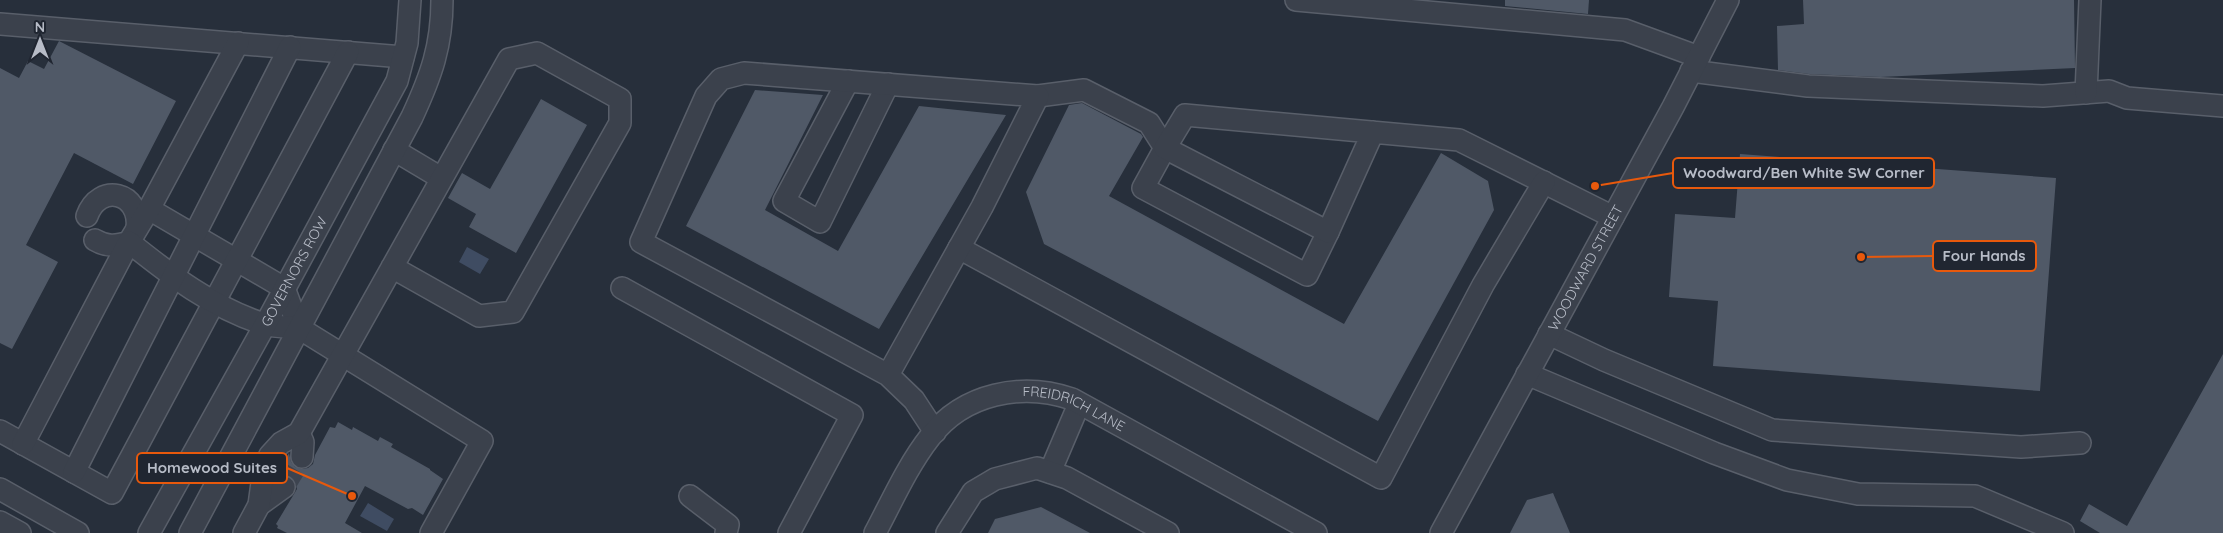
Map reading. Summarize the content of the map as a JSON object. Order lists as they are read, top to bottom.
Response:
{
  "streets": {
    "street": ["WOODWARD STREET", "GOVERNORS ROW", "FREIDRICH LANE"]
  },
  "places": ["Woodward/Ben White SW Corner", "Four Hands", "Homewood Suites"],
  "north": "top"
}
